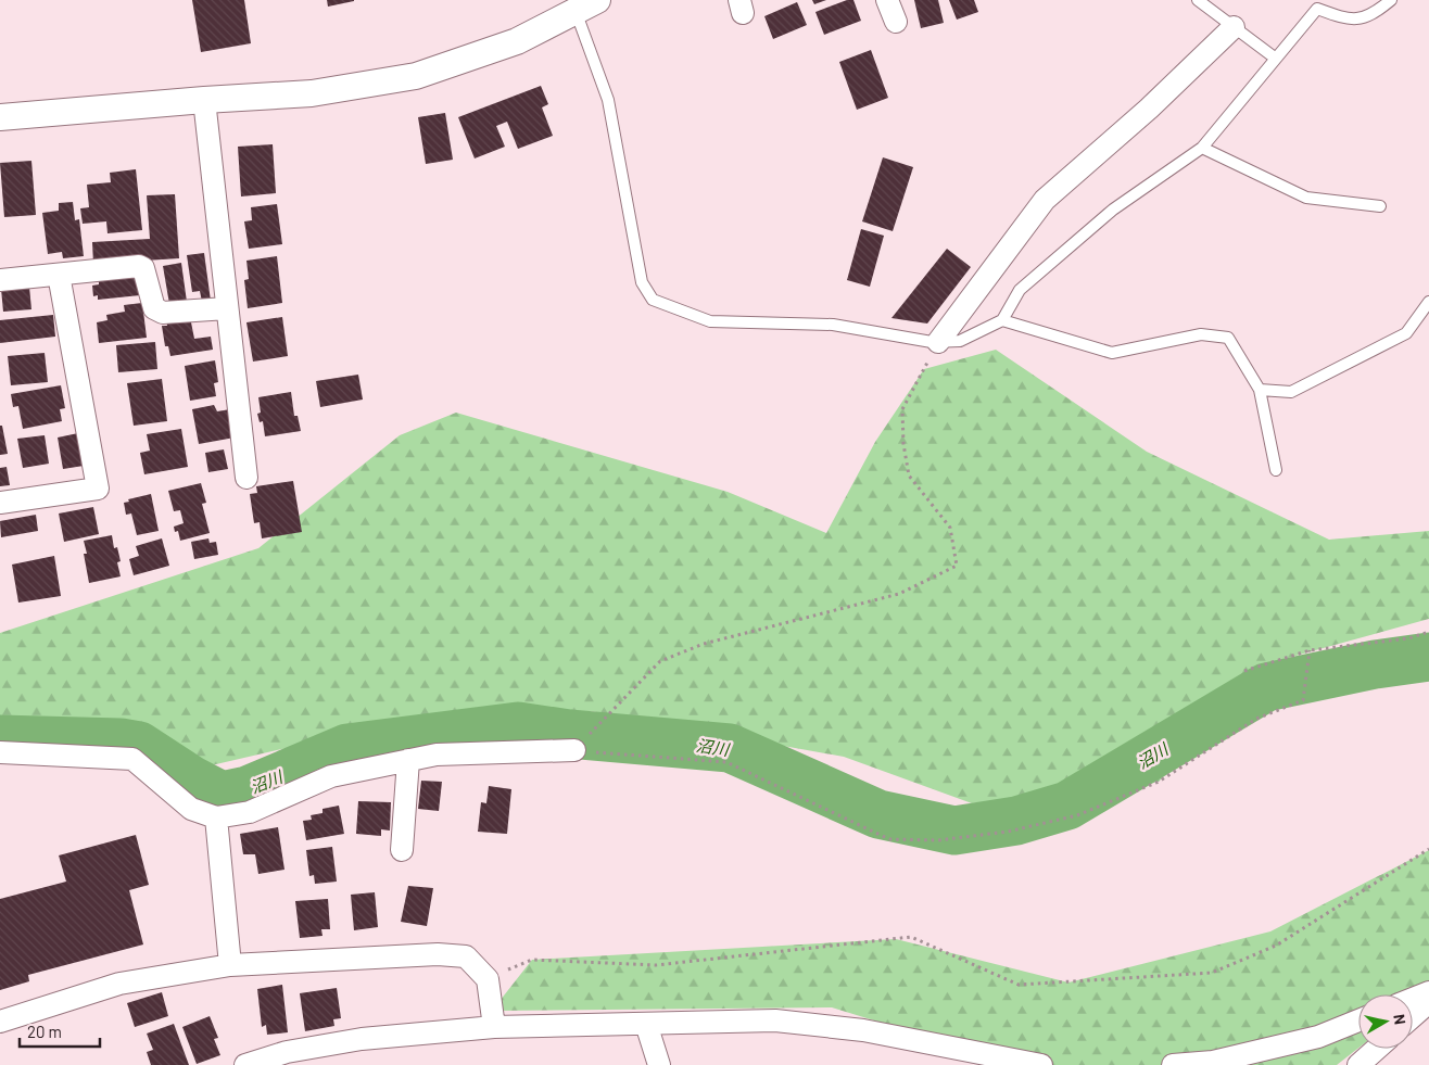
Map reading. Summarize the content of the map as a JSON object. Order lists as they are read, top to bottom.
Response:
{
  "water": ["沼川"],
  "scale_bar": "20 m",
  "north": "right"
}
